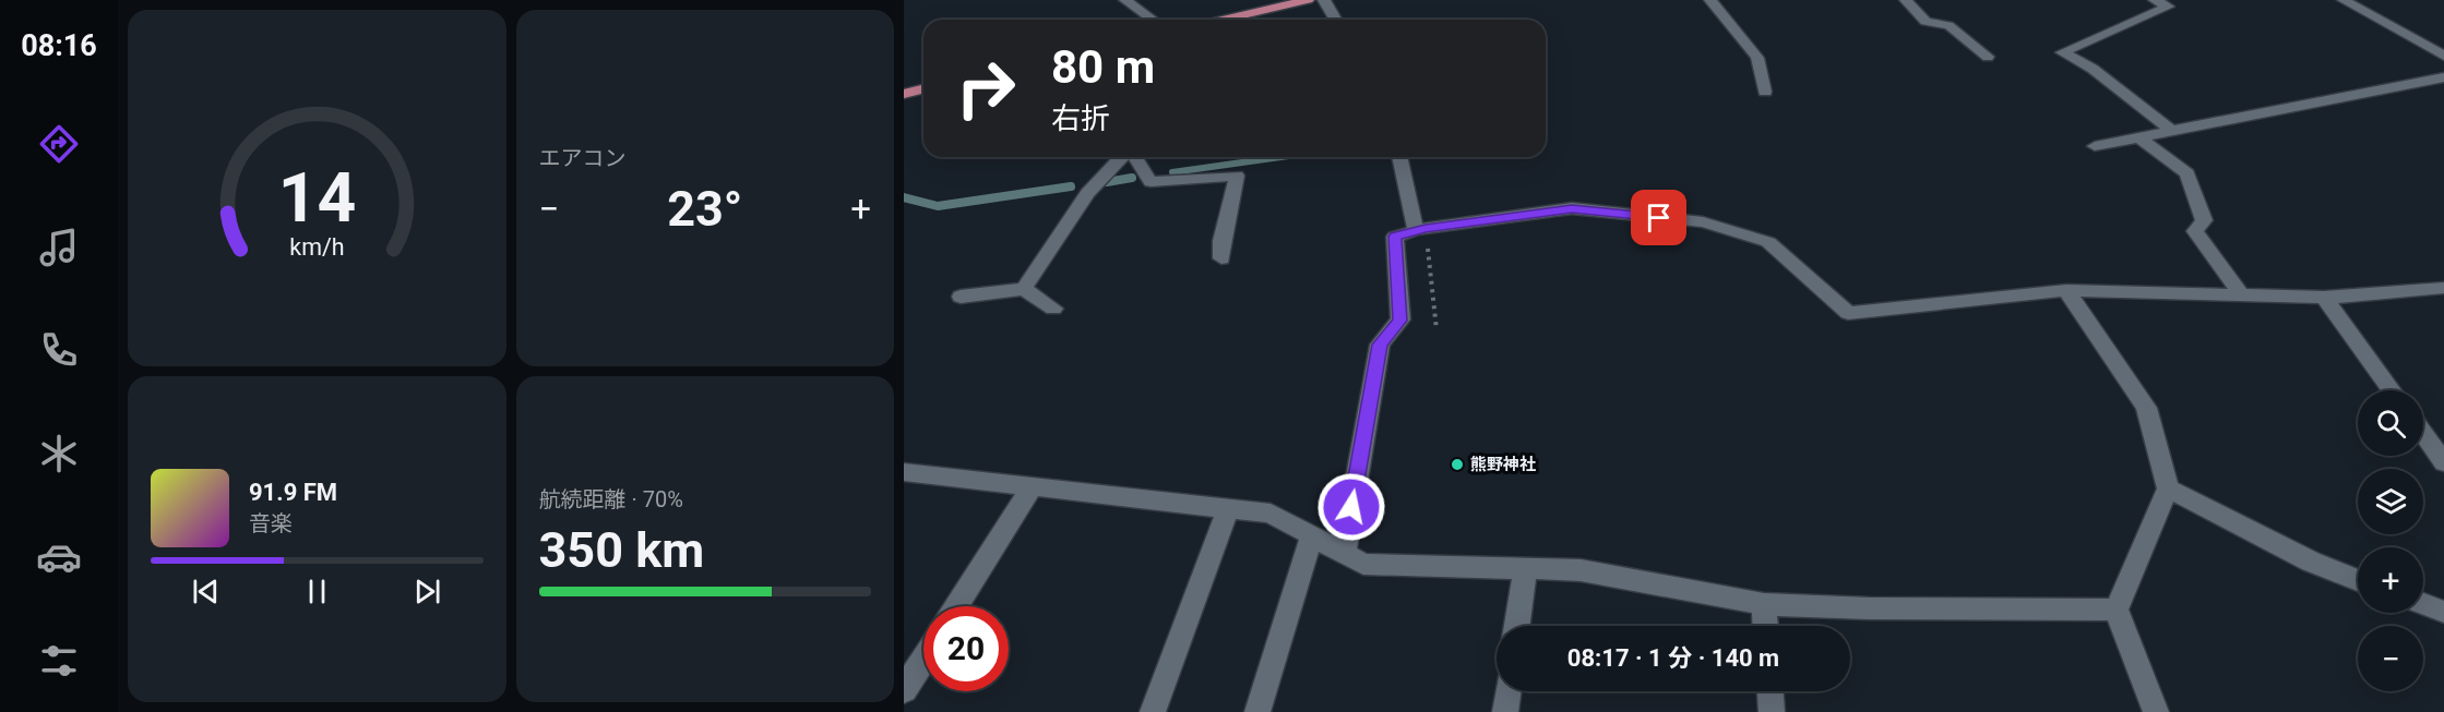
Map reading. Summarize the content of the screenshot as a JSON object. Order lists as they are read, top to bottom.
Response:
{
  "places": ["熊野神社"],
  "page": {
    "tabs": "08:16",
    "tile": [
      "エアコン",
      ["航続距離 · 70%", "350 km"]
    ],
    "turn": ["80 m", "右折"],
    "heat": ["−", "23°", "+"],
    "map_buttons": ["+", "−"],
    "song": ["91.9 FM", "音楽"],
    "limit": "20",
    "trip": "08:17 · 1 分 · 140 m",
    "gauge": ["14", "km/h"]
  }
}
